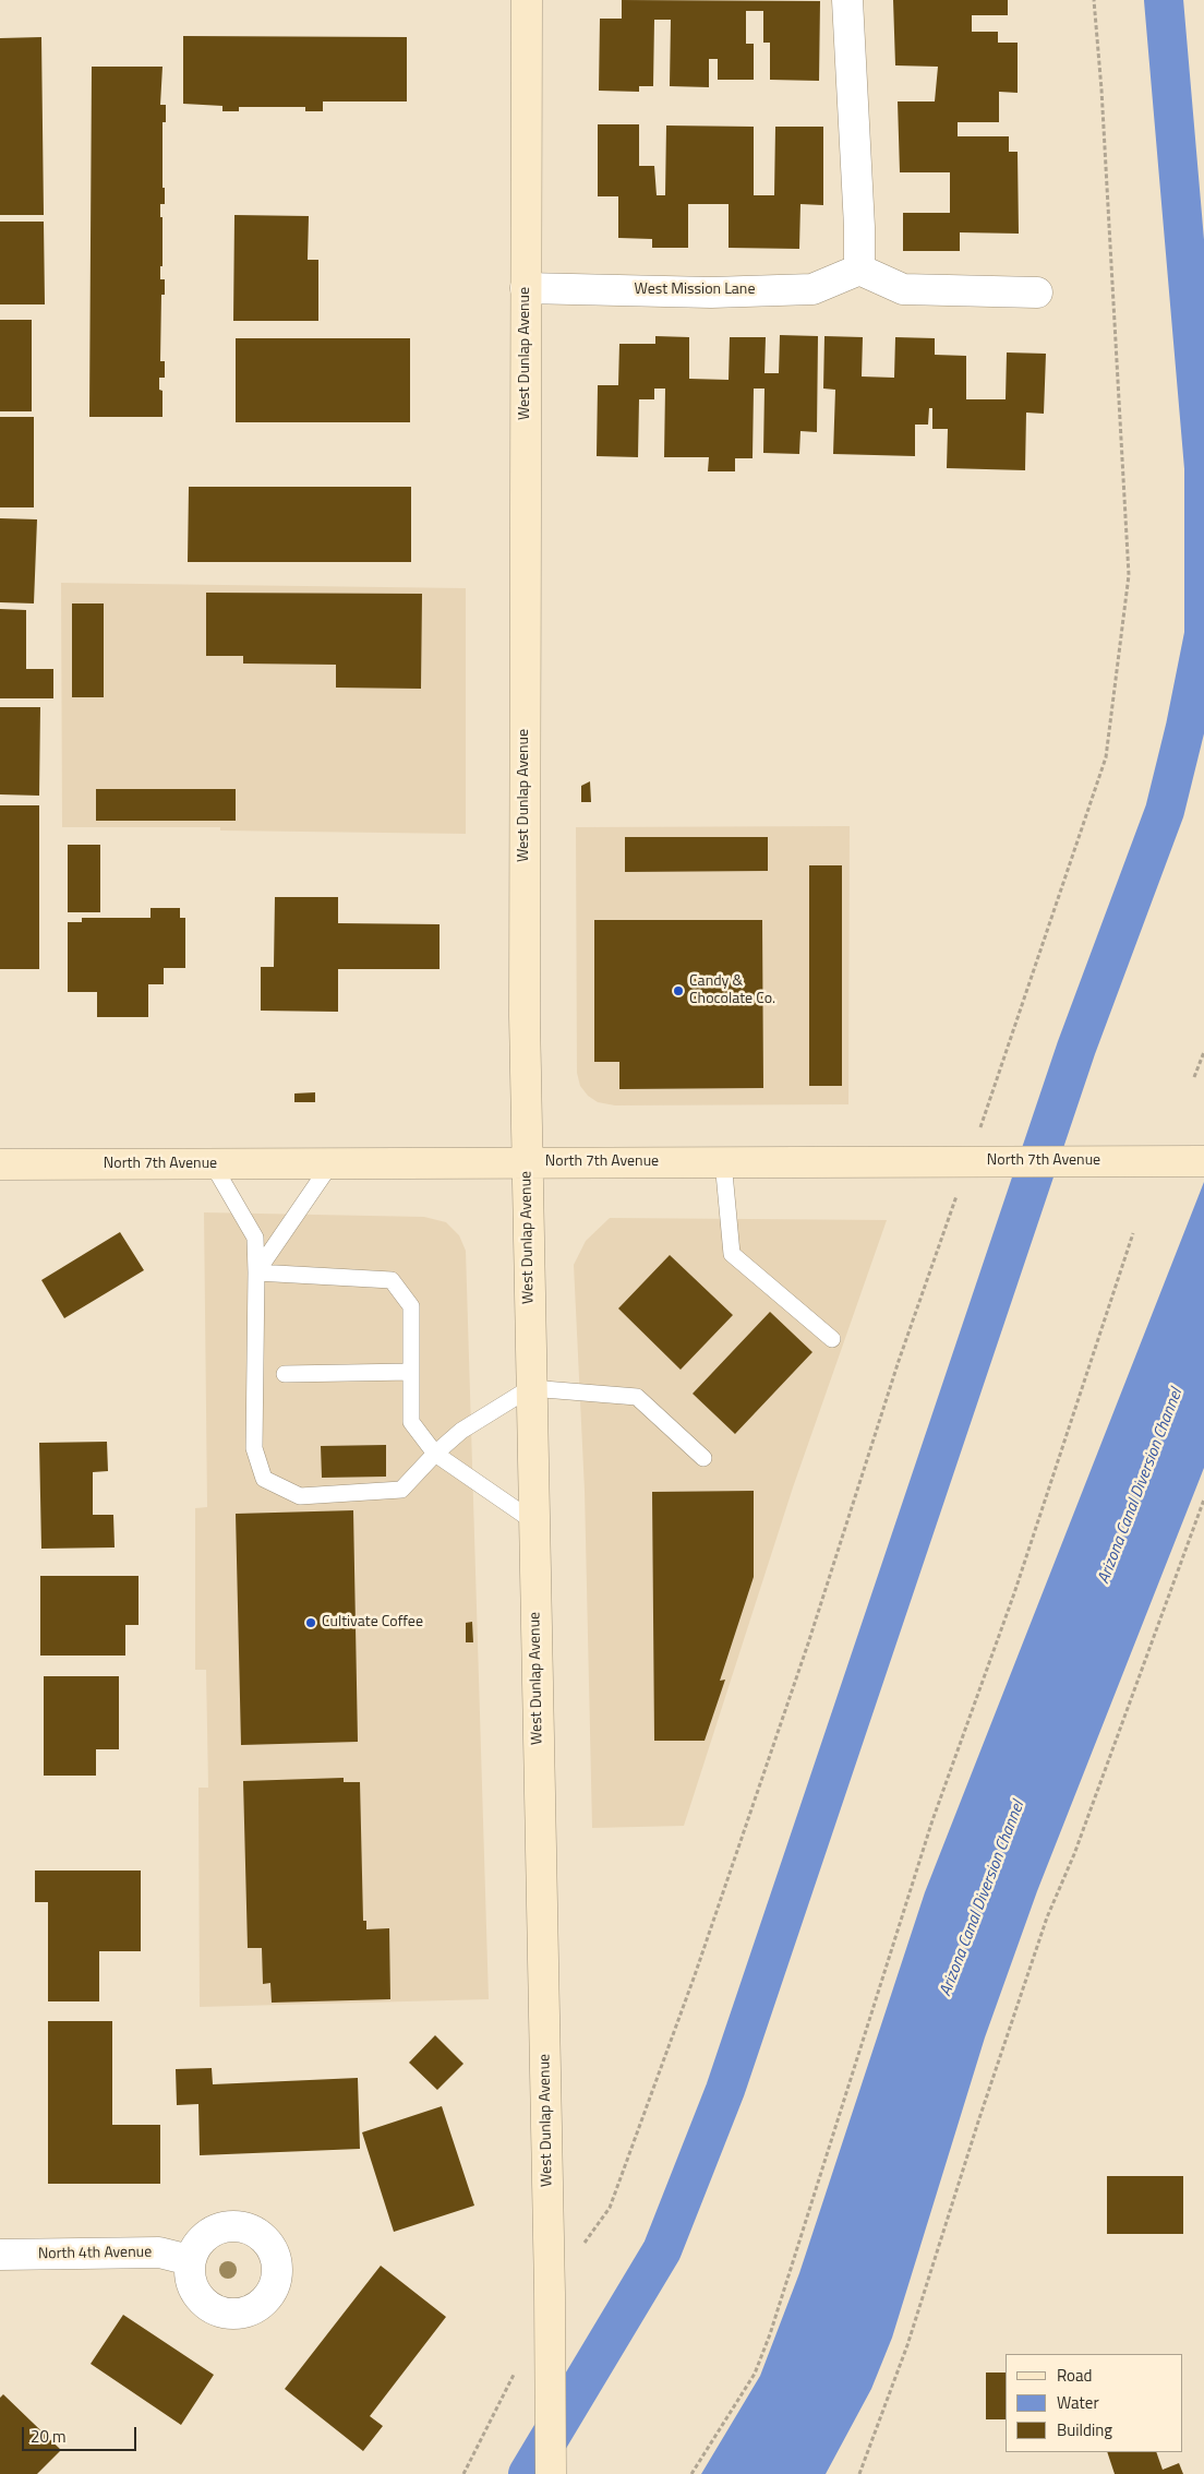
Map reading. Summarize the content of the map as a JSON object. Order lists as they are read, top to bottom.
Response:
{
  "streets": {
    "main road": ["West Dunlap Avenue", "North 7th Avenue"],
    "street": ["West Mission Lane", "North 4th Avenue"]
  },
  "crossings": [
    ["West Mission Lane", "West Dunlap Avenue"],
    ["West Dunlap Avenue", "North 7th Avenue"]
  ],
  "water": ["Arizona Canal Diversion Channel"],
  "places": ["Candy & Chocolate Co.", "Cultivate Coffee"],
  "legend": ["Road", "Water", "Building"],
  "scale_bar": "20 m"
}
